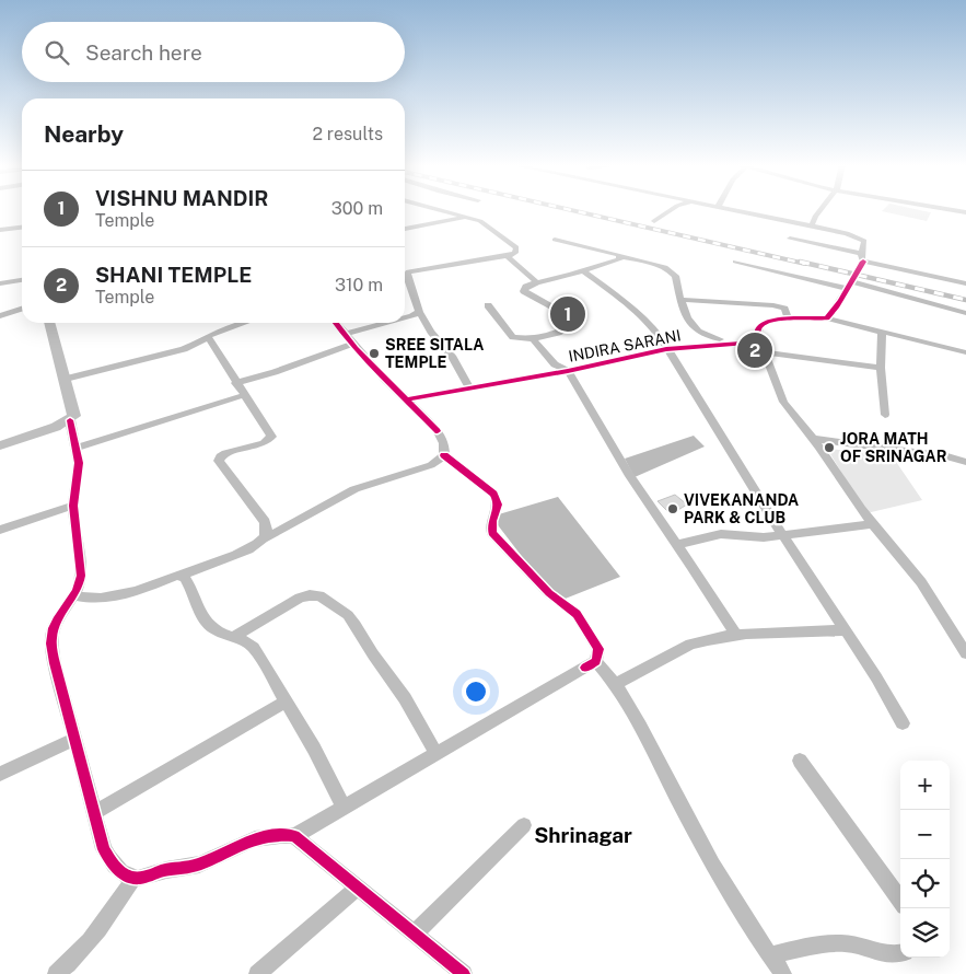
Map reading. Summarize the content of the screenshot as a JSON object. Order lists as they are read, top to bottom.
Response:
{
  "streets": {
    "street": ["INDIRA SARANI"]
  },
  "districts": ["Shrinagar"],
  "places": ["SREE SITALA TEMPLE", "JORA MATH OF SRINAGAR", "VIVEKANANDA PARK & CLUB"],
  "page": {
    "search": "Search here",
    "heading": ["Nearby", "2 results"],
    "list": [
      {
        "mark": "1",
        "name": "VISHNU MANDIR",
        "note": "Temple",
        "value": "300 m"
      },
      {
        "mark": "2",
        "name": "SHANI TEMPLE",
        "note": "Temple",
        "value": "310 m"
      }
    ],
    "pins": ["1", "2"],
    "map_buttons": ["+", "−"]
  }
}
